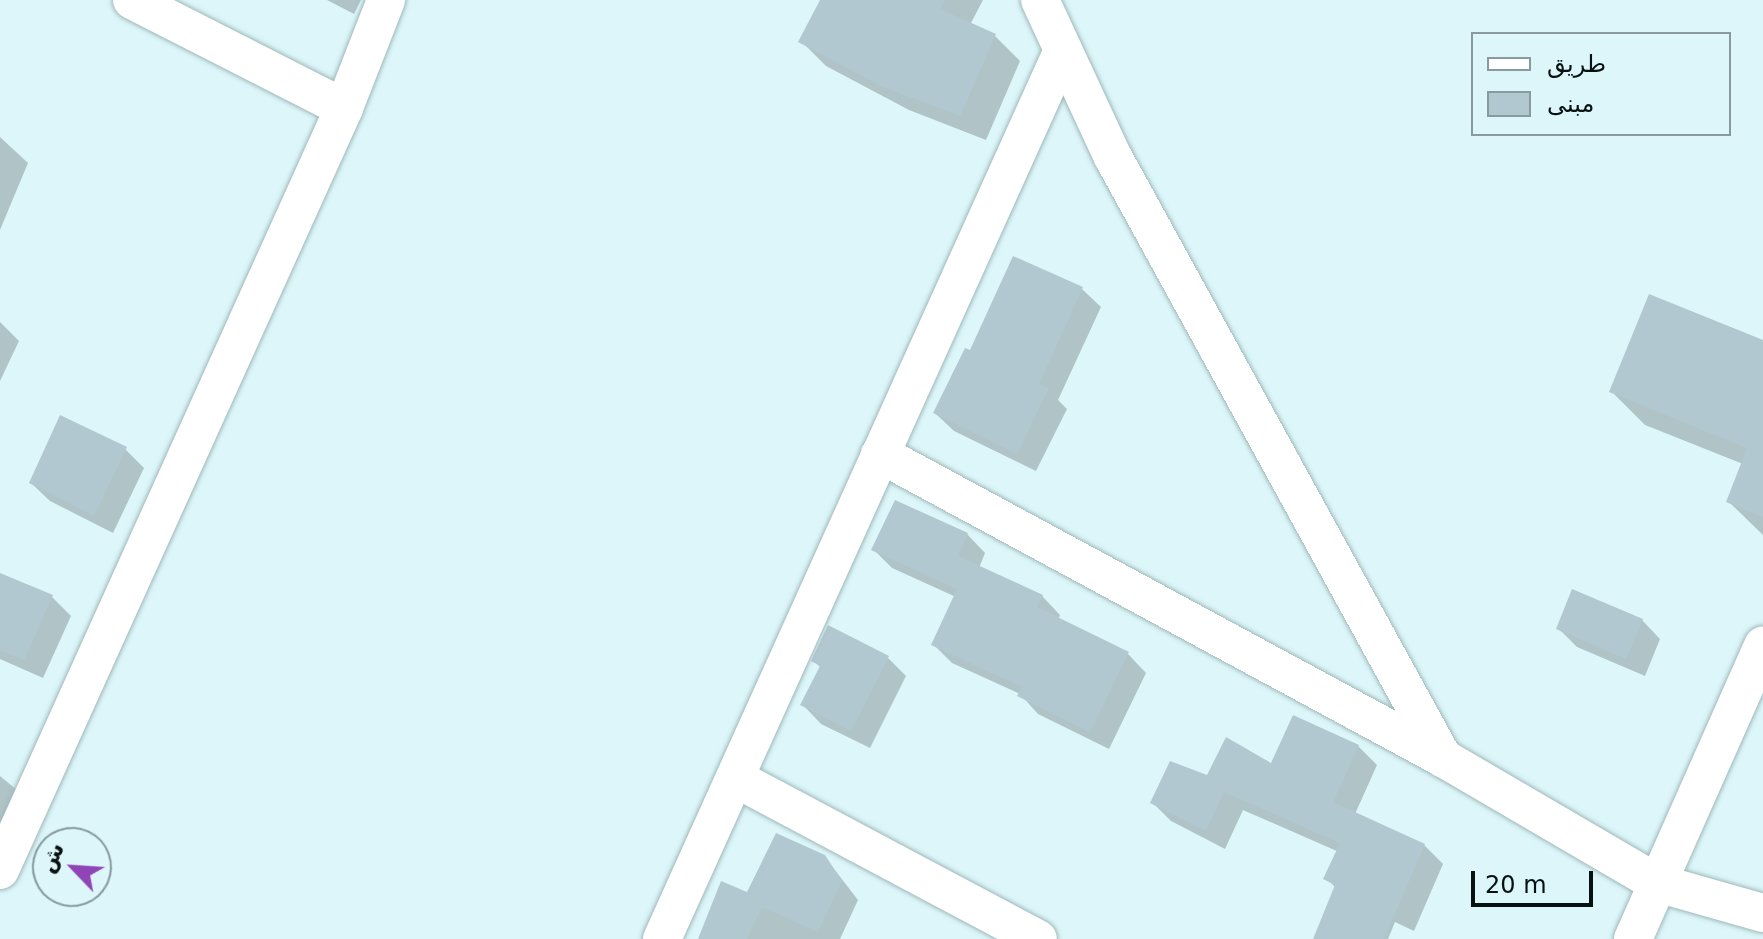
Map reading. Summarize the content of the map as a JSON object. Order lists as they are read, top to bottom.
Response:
{
  "legend": ["طريق", "مبنى"],
  "scale_bar": "20 m",
  "north": "top left"
}
